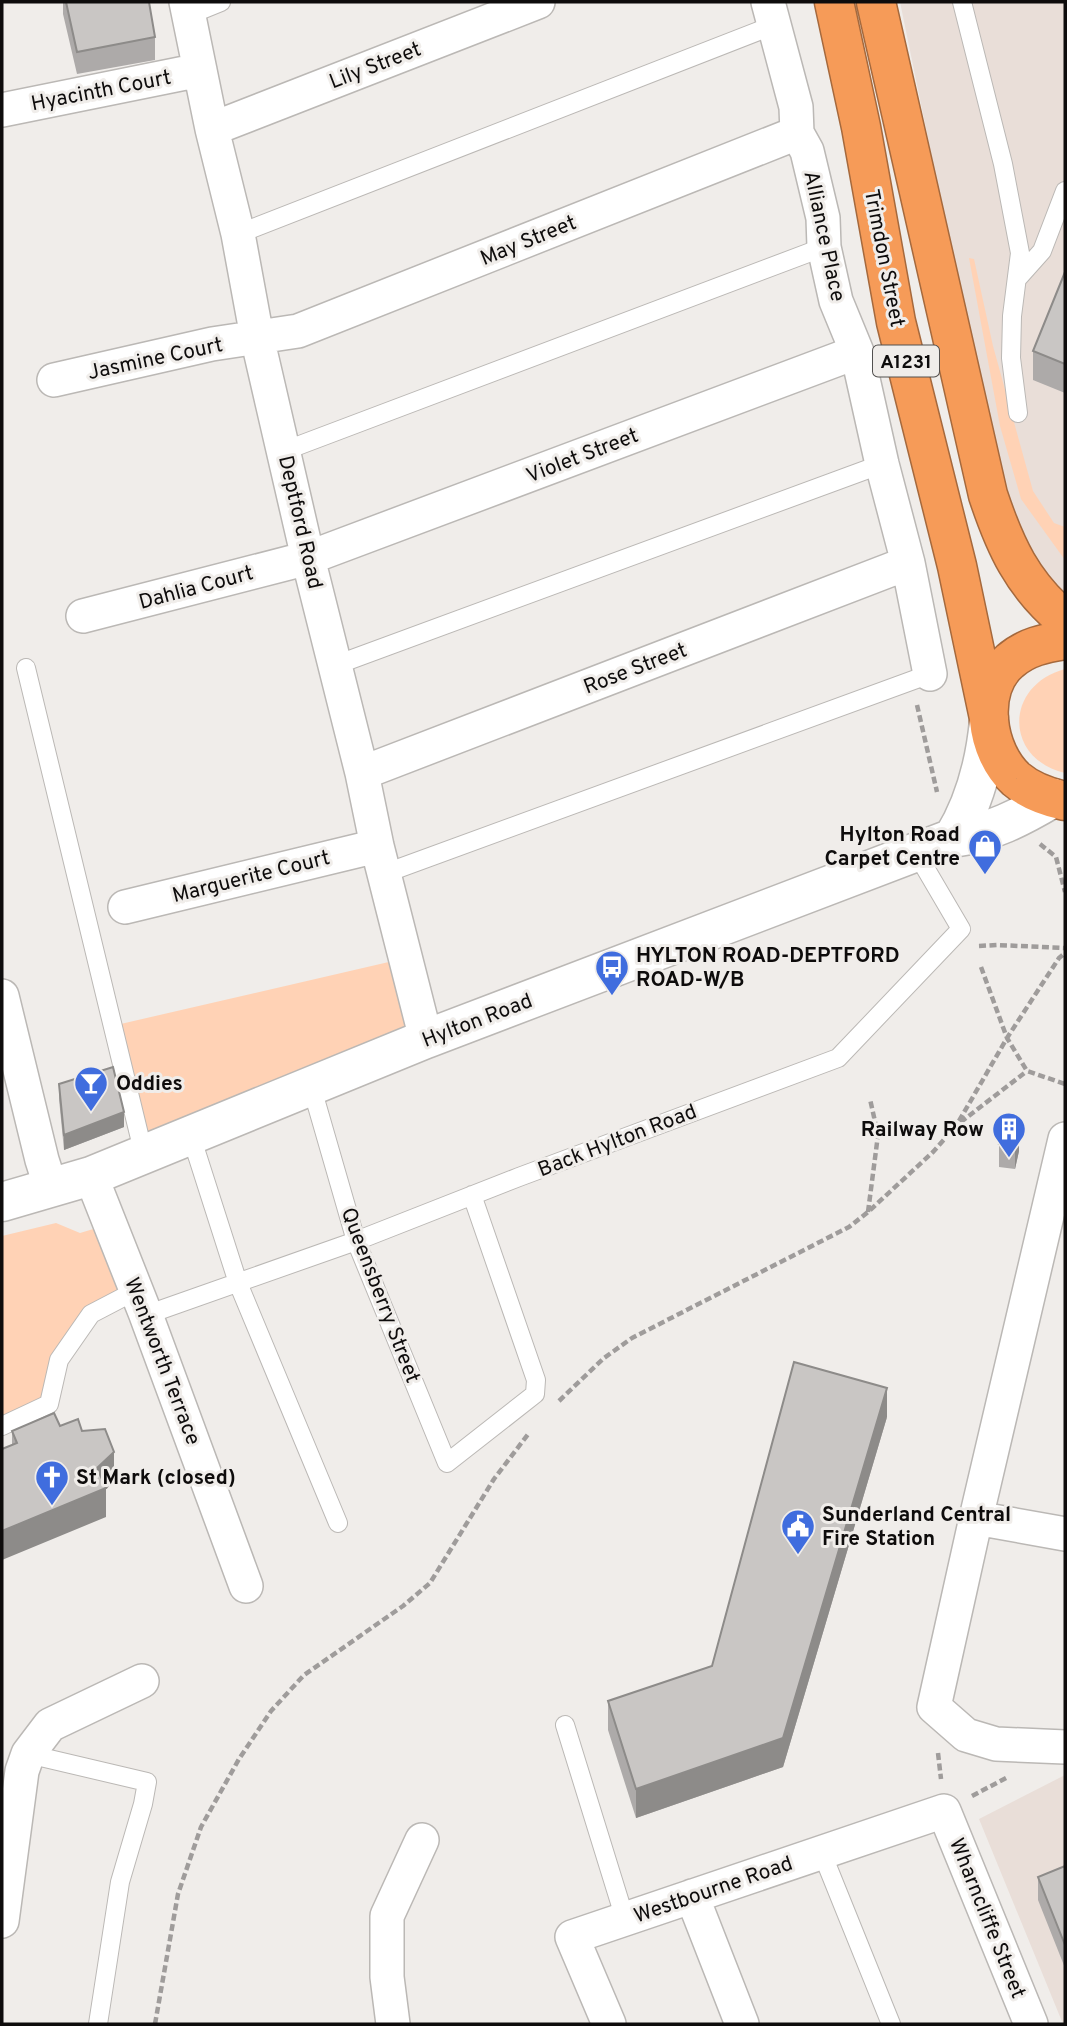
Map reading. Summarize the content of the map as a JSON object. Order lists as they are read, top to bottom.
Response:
{
  "streets": {
    "highway": ["Trimdon Street", "A1231"],
    "street": [
      "Lily Street",
      "Hyacinth Court",
      "Alliance Place",
      "May Street",
      "Jasmine Court",
      "Violet Street",
      "Deptford Road",
      "Dahlia Court",
      "Rose Street",
      "Marguerite Court",
      "Hylton Road",
      "Wentworth Terrace",
      "Westbourne Road",
      "Wharncliffe Street"
    ],
    "lane": ["Back Hylton Road", "Queensberry Street"]
  },
  "crossings": [
    ["Lily Street", "Deptford Road"],
    ["Hyacinth Court", "Deptford Road"],
    ["Alliance Place", "May Street"],
    ["Alliance Place", "Violet Street"],
    ["Alliance Place", "Rose Street"],
    ["May Street", "Jasmine Court"],
    ["May Street", "Deptford Road"],
    ["Trimdon Street", "Hylton Road"],
    ["Jasmine Court", "Deptford Road"],
    ["Violet Street", "Deptford Road"],
    ["Violet Street", "Dahlia Court"],
    ["Deptford Road", "Dahlia Court"],
    ["Deptford Road", "Rose Street"],
    ["Deptford Road", "Marguerite Court"],
    ["Deptford Road", "Hylton Road"],
    ["Hylton Road", "Back Hylton Road"],
    ["Hylton Road", "Queensberry Street"],
    ["Hylton Road", "Wentworth Terrace"],
    ["Back Hylton Road", "Queensberry Street"],
    ["Back Hylton Road", "Wentworth Terrace"],
    ["Westbourne Road", "Wharncliffe Street"]
  ],
  "places": {
    "shop": ["Hylton Road Carpet Centre"],
    "bus stop": ["HYLTON ROAD-DEPTFORD ROAD-W/B"],
    "bar": ["Oddies"],
    "building": ["Railway Row"],
    "church": ["St Mark (closed)"],
    "public building": ["Sunderland Central Fire Station"]
  }
}
